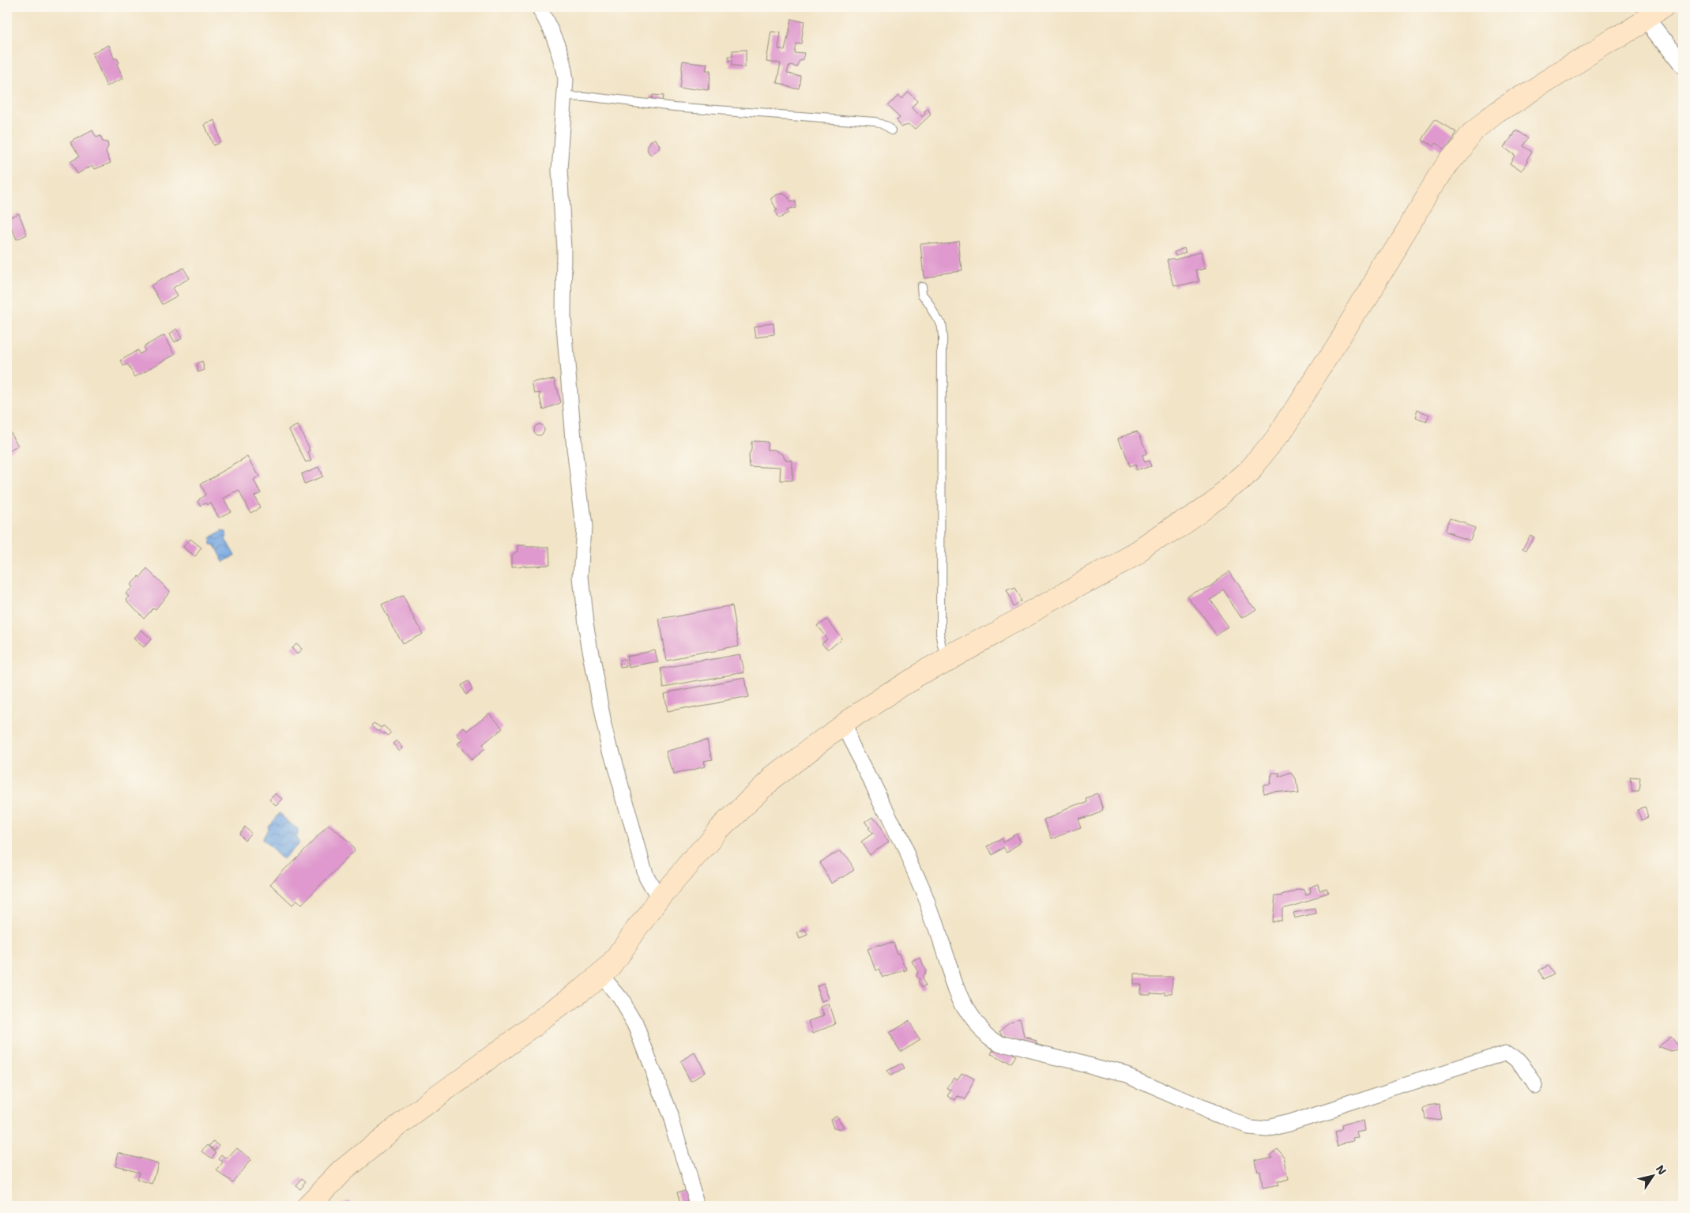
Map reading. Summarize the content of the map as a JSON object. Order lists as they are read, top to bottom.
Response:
{
  "north": "top right"
}
